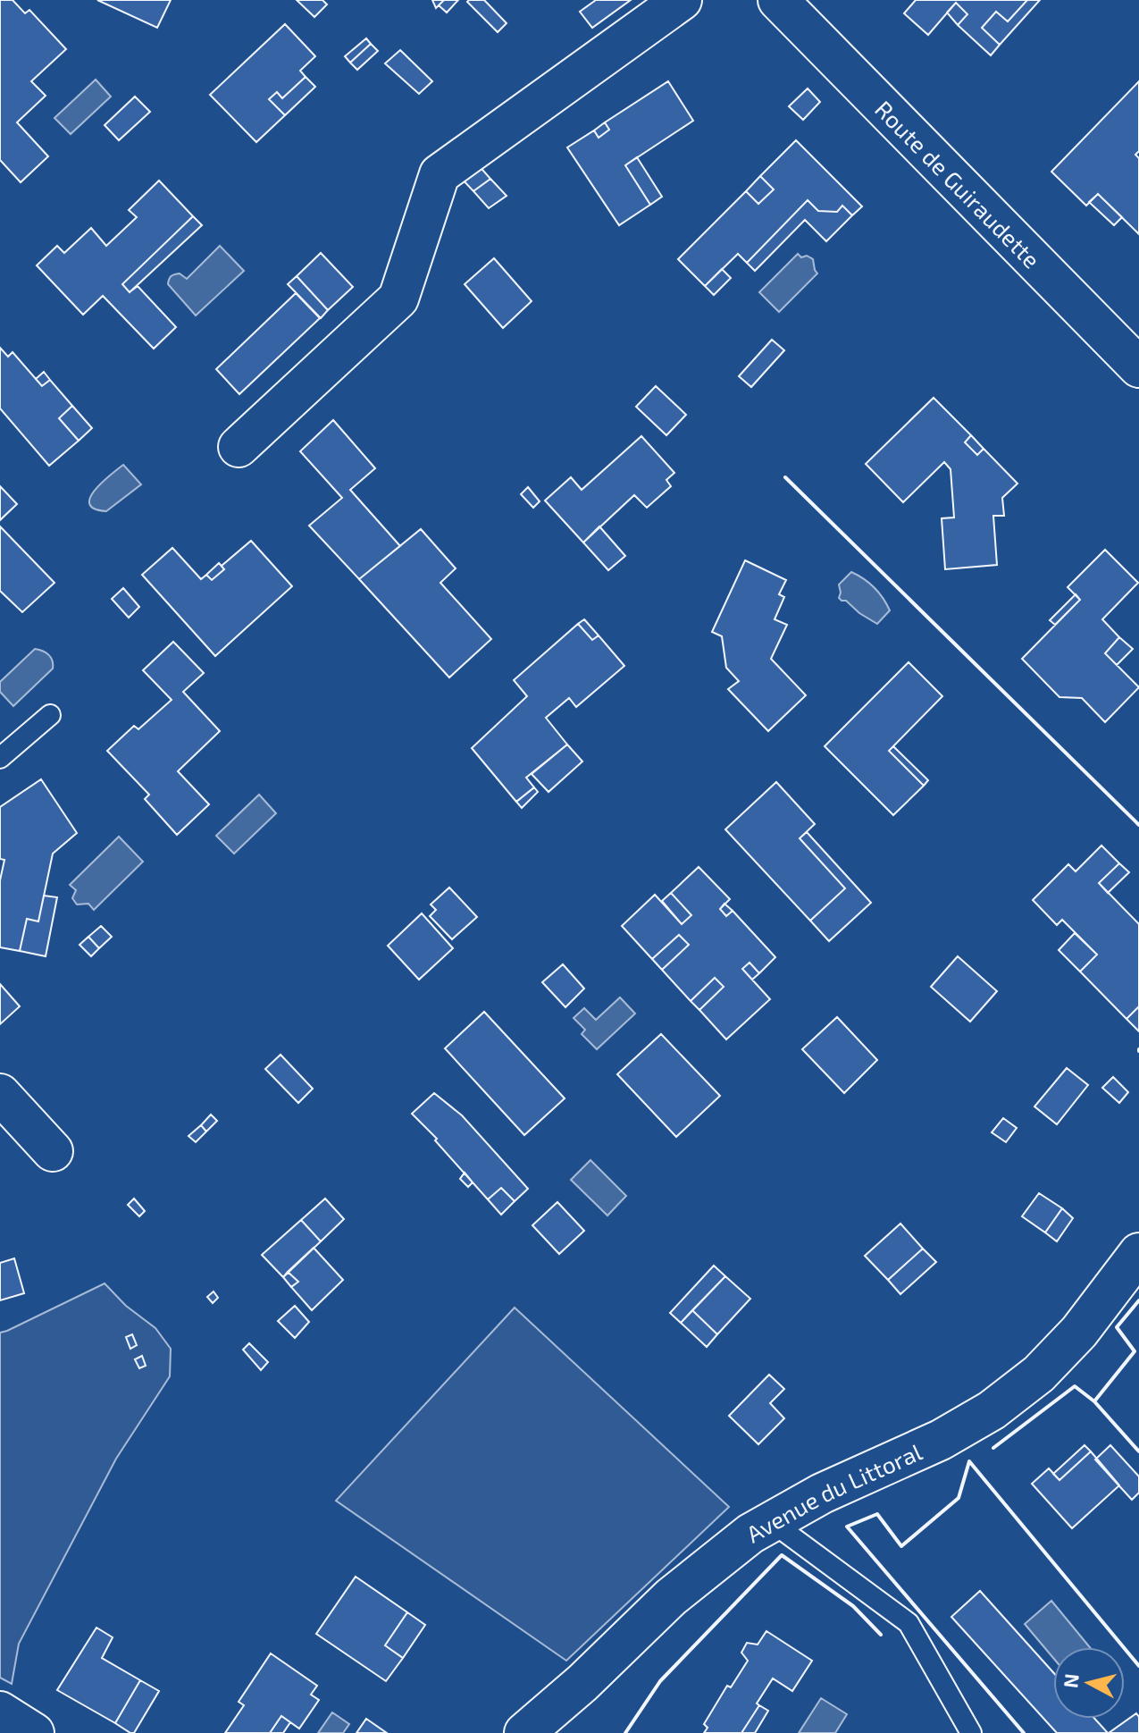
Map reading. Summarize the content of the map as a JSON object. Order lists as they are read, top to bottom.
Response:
{
  "streets": {
    "street": ["Route de Guiraudette", "Avenue du Littoral"]
  },
  "north": "left"
}
